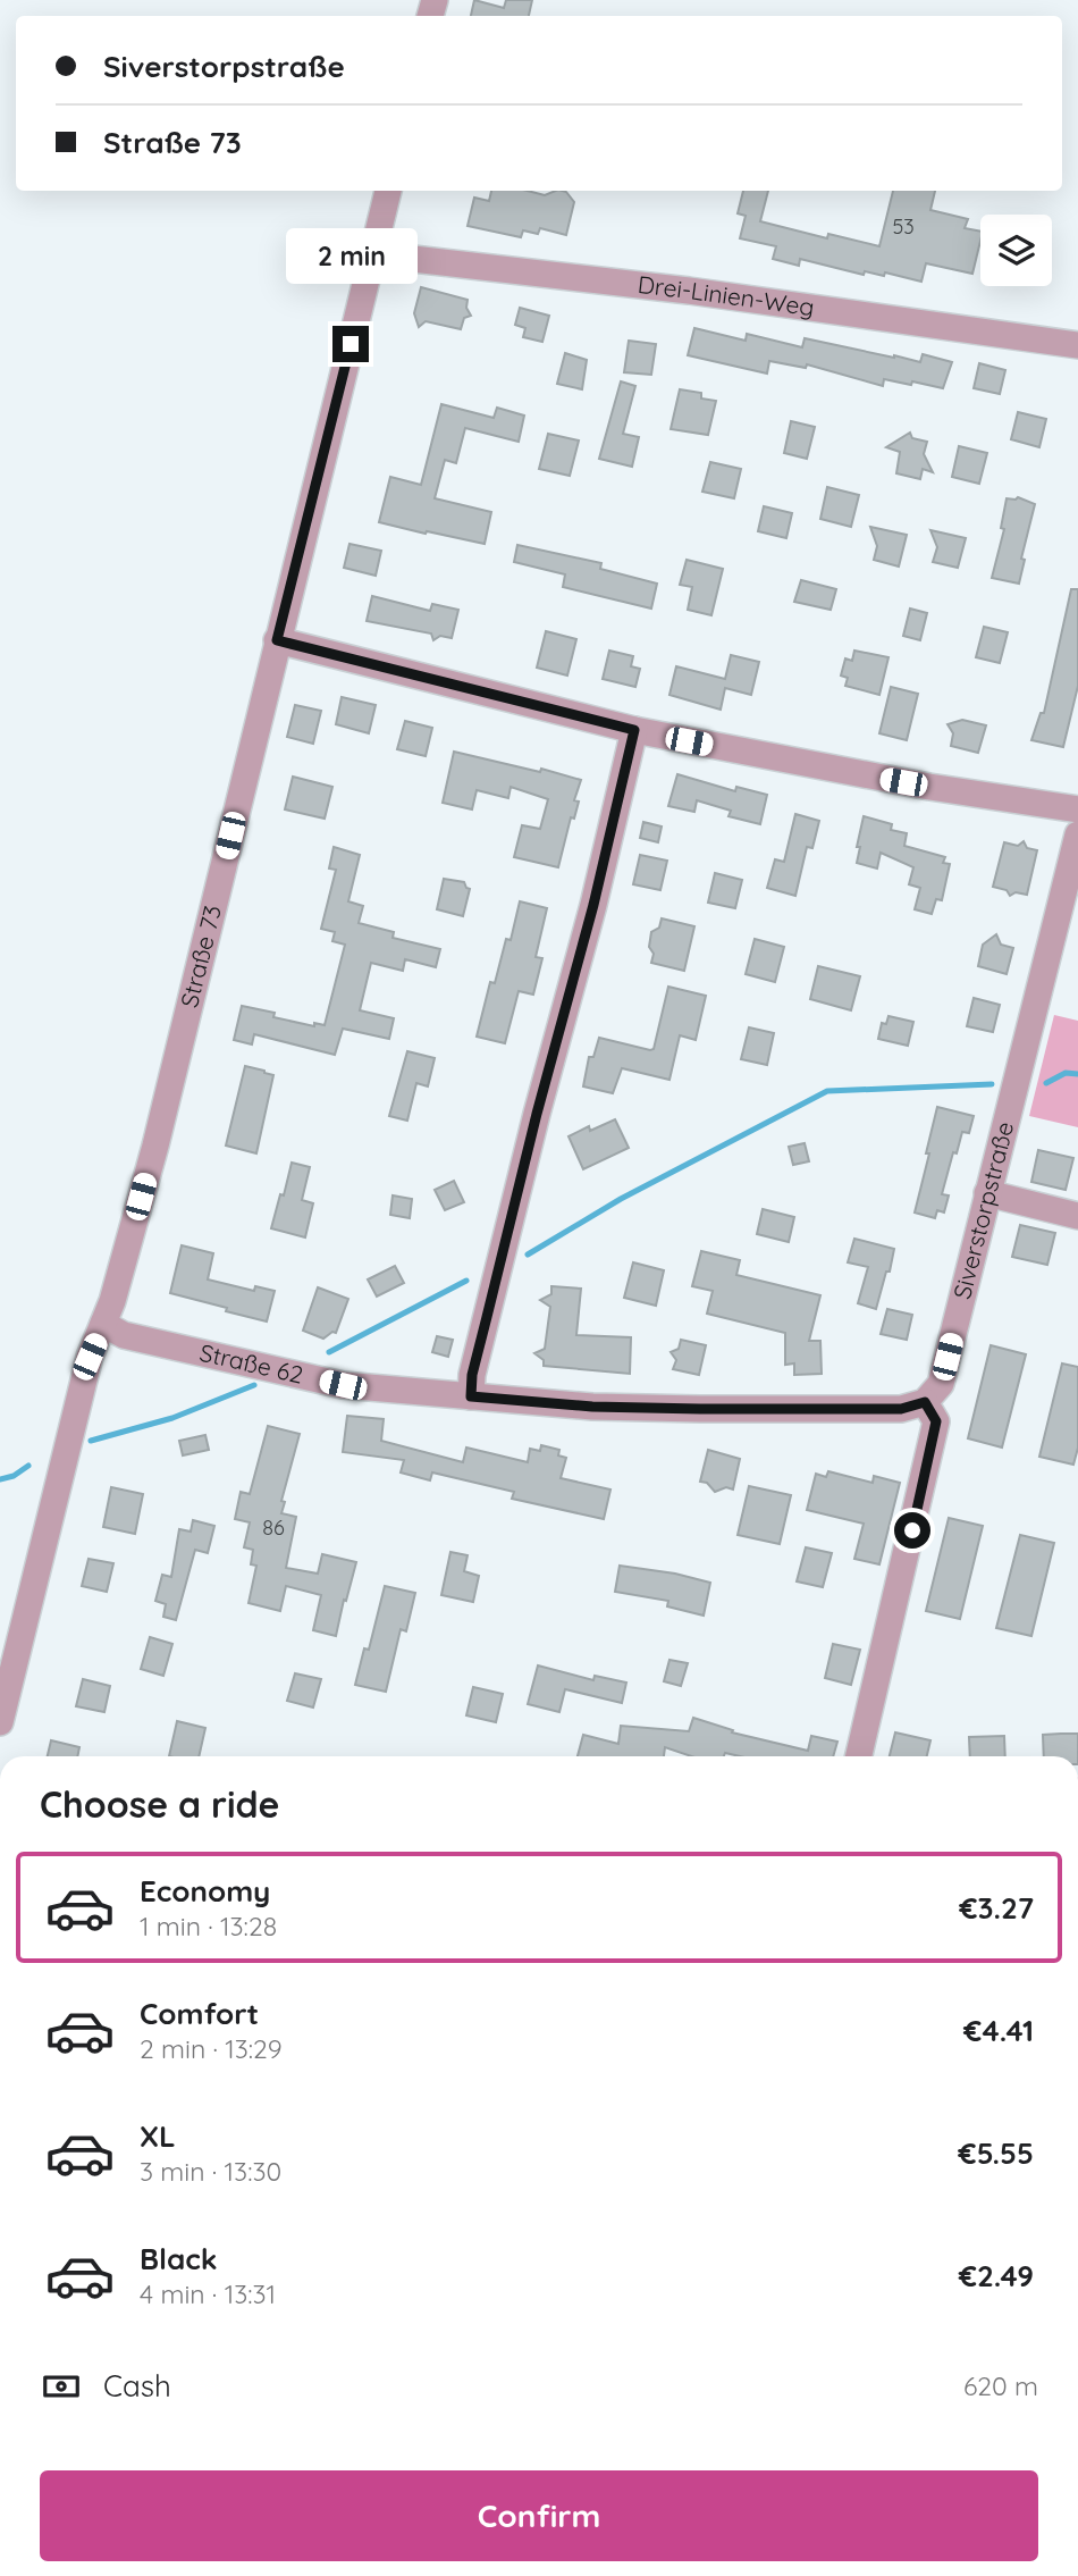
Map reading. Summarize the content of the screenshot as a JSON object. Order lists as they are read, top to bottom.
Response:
{
  "streets": {
    "street": [
      "Drei-Linien-Weg",
      "Straße 73",
      "Siverstorpstraße",
      "Straße 62"
    ]
  },
  "crossings": [
    ["Drei-Linien-Weg", "Straße 73"],
    ["Straße 73", "Straße 62"],
    ["Siverstorpstraße", "Straße 62"]
  ],
  "house_numbers": ["53", "86"],
  "page": {
    "banner": ["Siverstorpstraße", "Straße 73"],
    "bubble": "2 min",
    "heading": "Choose a ride",
    "list": [
      {
        "name": "Economy",
        "note": "1 min · 13:28",
        "value": "€3.27"
      },
      {
        "name": "Comfort",
        "note": "2 min · 13:29",
        "value": "€4.41"
      },
      {
        "name": "XL",
        "note": "3 min · 13:30",
        "value": "€5.55"
      },
      {
        "name": "Black",
        "note": "4 min · 13:31",
        "value": "€2.49"
      }
    ],
    "pay": ["Cash", "620 m"],
    "buttons": "Confirm"
  }
}
